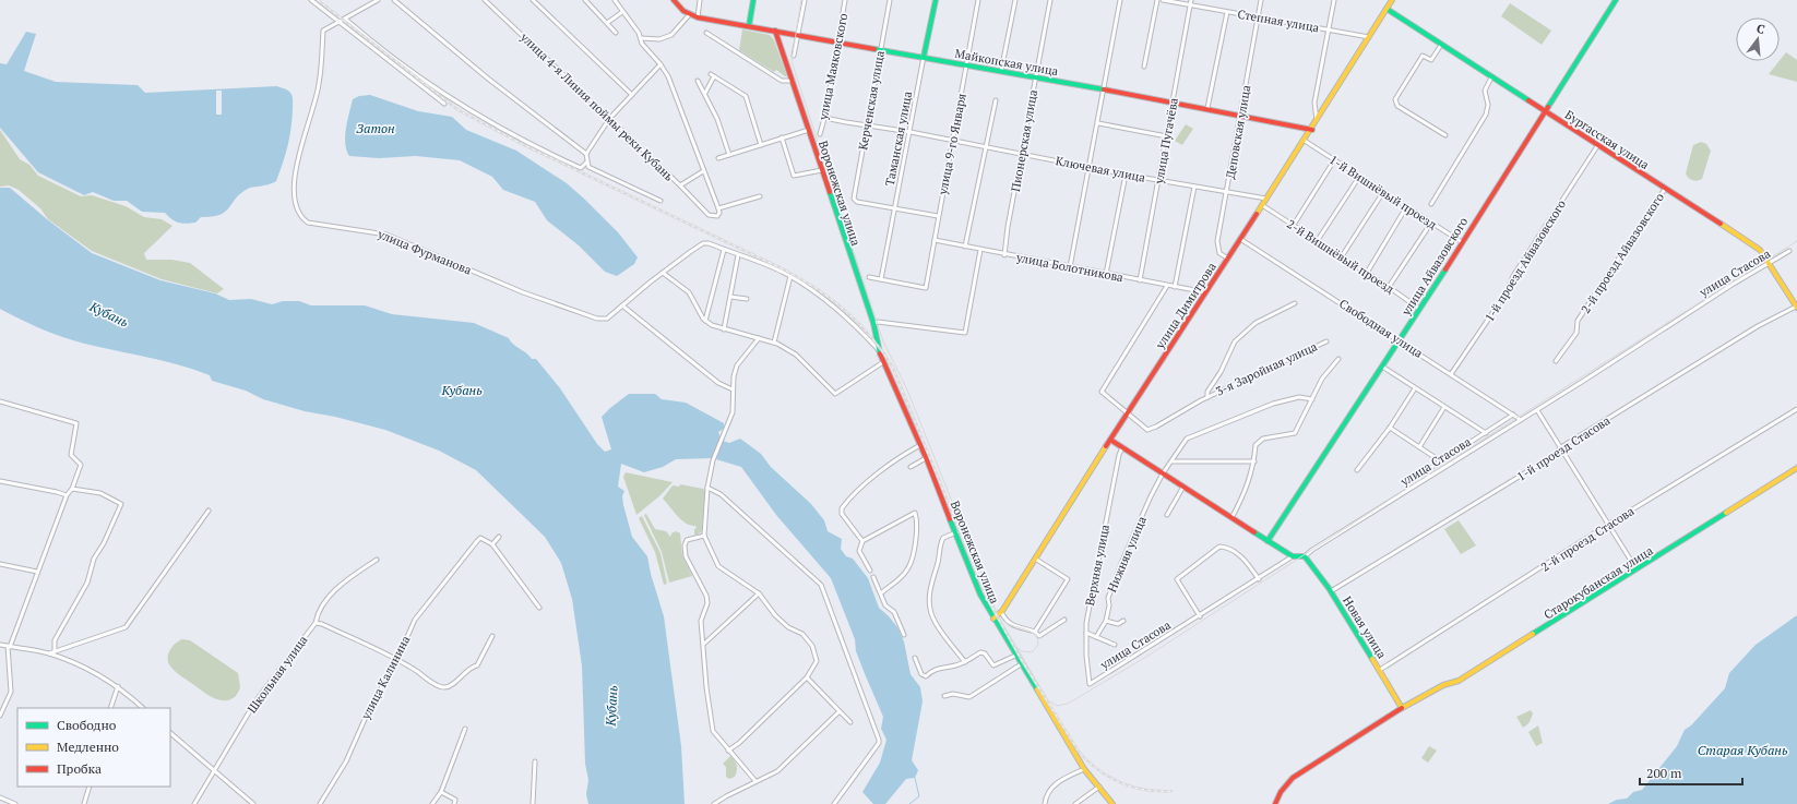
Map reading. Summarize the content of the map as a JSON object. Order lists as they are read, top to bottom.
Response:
{
  "streets": {
    "street": [
      "Степная улица",
      "Майкопская улица",
      "улица Маяковского",
      "Керченская улица",
      "улица 4-я Линия поймы реки Кубань",
      "Деповская улица",
      "Таманская улица",
      "Бургасская улица",
      "Пионерская улица",
      "улица Пугачёва",
      "улица 9-го Января",
      "Ключевая улица",
      "1-й Вишнёвый проезд",
      "Воронежская улица",
      "улица Фурманова",
      "2-й проезд Айвазовского",
      "2-й Вишнёвый проезд",
      "1-й проезд Айвазовского",
      "улица Айвазовского",
      "улица Болотникова",
      "улица Стасова",
      "улица Димитрова",
      "Свободная улица",
      "3-я Заройная улица",
      "1-й проезд Стасова",
      "2-й проезд Стасова",
      "Нижняя улица",
      "Верхняя улица",
      "Старокубанская улица",
      "Новая улица",
      "Школьная улица",
      "улица Калинина"
    ]
  },
  "crossings": [
    ["Степная улица", "Деповская улица"],
    ["Степная улица", "улица Пугачёва"],
    ["Степная улица", "улица Димитрова"],
    ["Майкопская улица", "улица Маяковского"],
    ["Майкопская улица", "Керченская улица"],
    ["Майкопская улица", "Деповская улица"],
    ["Майкопская улица", "Таманская улица"],
    ["Майкопская улица", "Пионерская улица"],
    ["Майкопская улица", "улица Пугачёва"],
    ["Майкопская улица", "улица 9-го Января"],
    ["Майкопская улица", "Воронежская улица"],
    ["Майкопская улица", "улица Димитрова"],
    ["улица Маяковского", "Ключевая улица"],
    ["Керченская улица", "Таманская улица"],
    ["Керченская улица", "Ключевая улица"],
    ["Деповская улица", "Ключевая улица"],
    ["Деповская улица", "улица Димитрова"],
    ["Таманская улица", "улица 9-го Января"],
    ["Таманская улица", "Ключевая улица"],
    ["Бургасская улица", "2-й проезд Айвазовского"],
    ["Бургасская улица", "1-й проезд Айвазовского"],
    ["Бургасская улица", "улица Айвазовского"],
    ["Бургасская улица", "улица Стасова"],
    ["Бургасская улица", "улица Димитрова"],
    ["Бургасская улица", "1-й проезд Стасова"],
    ["Пионерская улица", "Ключевая улица"],
    ["Пионерская улица", "улица Болотникова"],
    ["улица Пугачёва", "Ключевая улица"],
    ["улица Пугачёва", "улица Болотникова"],
    ["улица 9-го Января", "Ключевая улица"],
    ["улица 9-го Января", "улица Болотникова"],
    ["Ключевая улица", "улица Димитрова"],
    ["1-й Вишнёвый проезд", "улица Айвазовского"],
    ["1-й Вишнёвый проезд", "улица Димитрова"],
    ["Воронежская улица", "улица Димитрова"],
    ["2-й Вишнёвый проезд", "улица Айвазовского"],
    ["2-й Вишнёвый проезд", "улица Димитрова"],
    ["1-й проезд Айвазовского", "Свободная улица"],
    ["улица Айвазовского", "Свободная улица"],
    ["улица Болотникова", "улица Димитрова"],
    ["улица Стасова", "Свободная улица"],
    ["улица Стасова", "Верхняя улица"],
    ["улица Стасова", "Новая улица"],
    ["улица Димитрова", "Свободная улица"],
    ["улица Димитрова", "3-я Заройная улица"],
    ["1-й проезд Стасова", "Новая улица"],
    ["2-й проезд Стасова", "Новая улица"],
    ["Старокубанская улица", "Новая улица"]
  ],
  "water": ["Затон", "Кубань", "Старая Кубань"],
  "legend": ["Свободно", "Медленно", "Пробка"],
  "scale_bar": "200 m",
  "north": "top"
}
